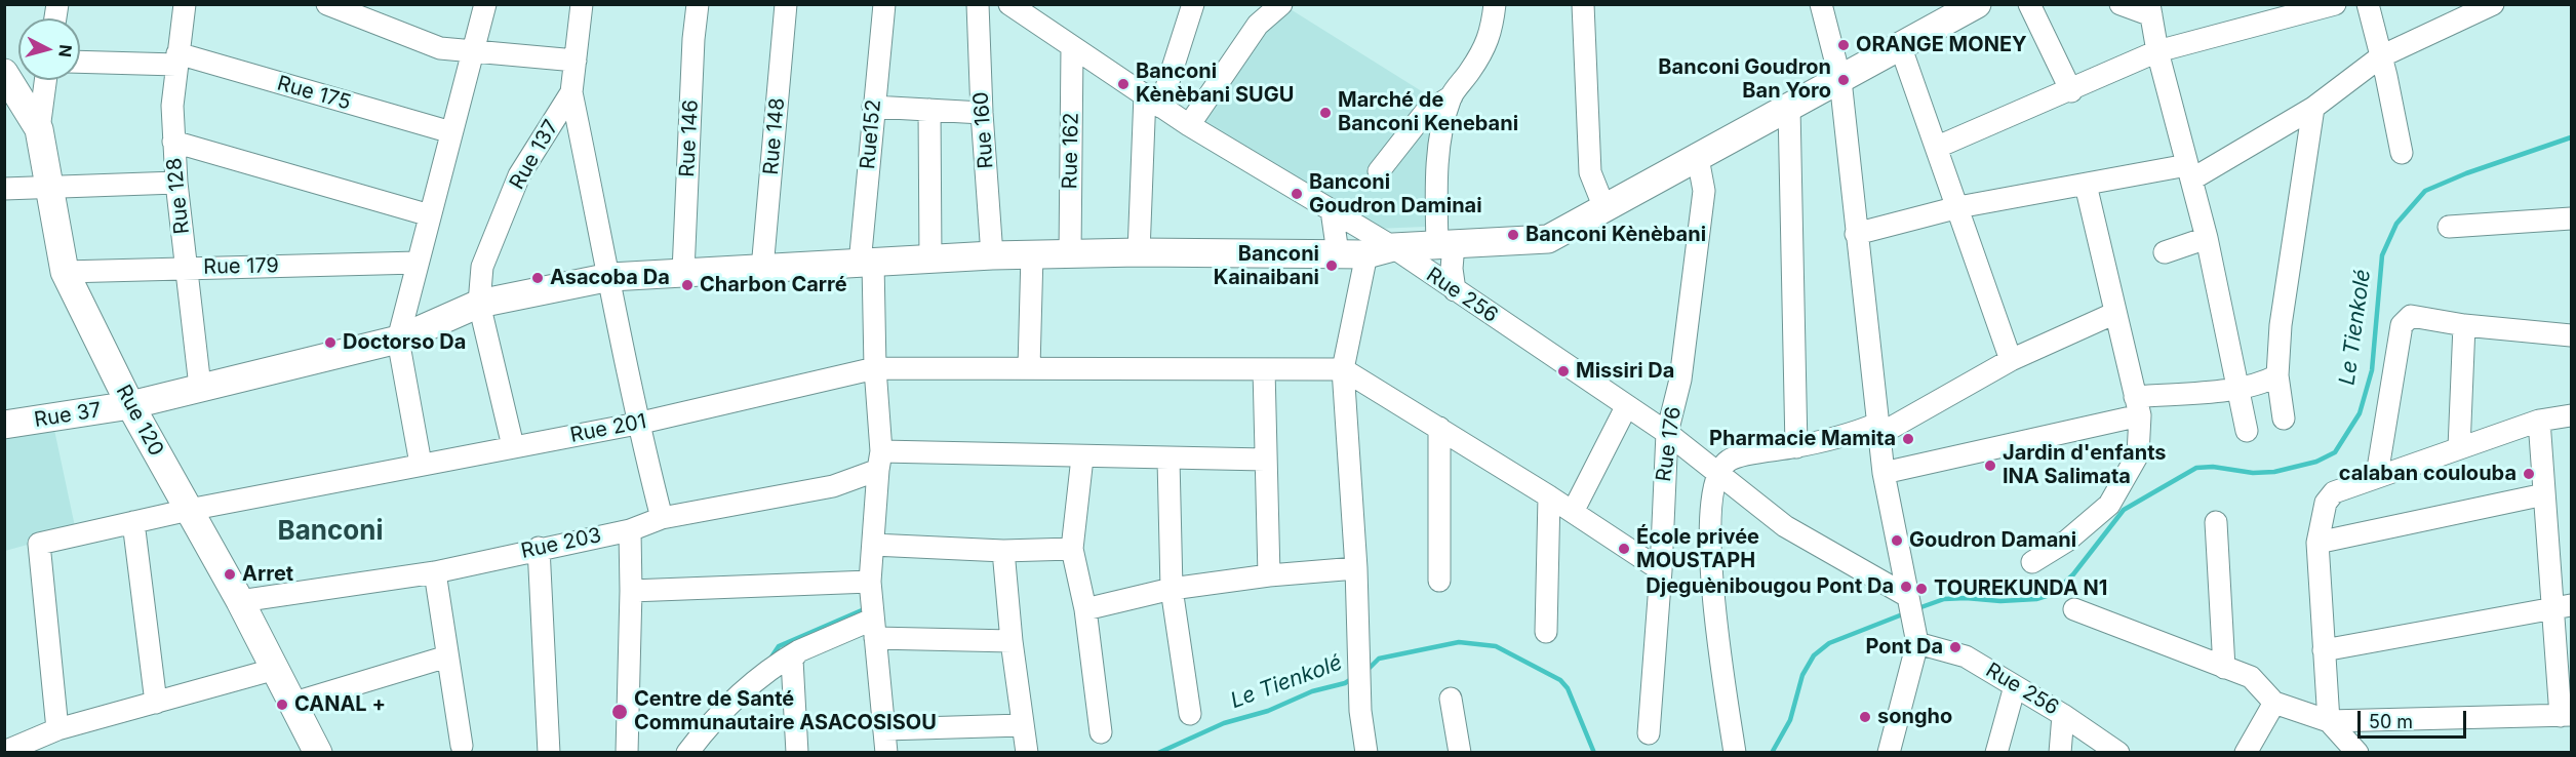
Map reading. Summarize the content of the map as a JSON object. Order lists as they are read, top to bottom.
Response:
{
  "streets": {
    "main road": ["Rue 37", "Rue 120"],
    "street": [
      "Rue 175",
      "Rue 160",
      "Rue152",
      "Rue 148",
      "Rue 146",
      "Rue 162",
      "Rue 137",
      "Rue 128",
      "Rue 179",
      "Rue 256",
      "Rue 201",
      "Rue 176",
      "Rue 203"
    ]
  },
  "crossings": [
    ["Rue 175", "Rue 128"],
    ["Rue 160", "Rue 37"],
    ["Rue152", "Rue 37"],
    ["Rue152", "Rue 201"],
    ["Rue152", "Rue 203"],
    ["Rue 148", "Rue 37"],
    ["Rue 146", "Rue 37"],
    ["Rue 162", "Rue 256"],
    ["Rue 162", "Rue 37"],
    ["Rue 137", "Rue 37"],
    ["Rue 137", "Rue 201"],
    ["Rue 128", "Rue 179"],
    ["Rue 128", "Rue 37"],
    ["Rue 179", "Rue 120"],
    ["Rue 256", "Rue 37"],
    ["Rue 256", "Rue 176"],
    ["Rue 37", "Rue 120"],
    ["Rue 37", "Rue 176"],
    ["Rue 120", "Rue 201"],
    ["Rue 120", "Rue 203"]
  ],
  "districts": ["Banconi"],
  "water": ["Le Tienkolé"],
  "places": [
    "ORANGE MONEY",
    "Banconi Goudron Ban Yoro",
    "Banconi Kènèbani SUGU",
    "Marché de Banconi Kenebani",
    "Banconi Goudron Daminai",
    "Banconi Kènèbani",
    "Banconi Kainaibani",
    "Asacoba Da",
    "Charbon Carré",
    "Doctorso Da",
    "Missiri Da",
    "Pharmacie Mamita",
    "Jardin d'enfants INA Salimata",
    "calaban coulouba",
    "Goudron Damani",
    "École privée MOUSTAPH",
    "Arret",
    "Djeguènibougou Pont Da",
    "TOUREKUNDA N1",
    "Pont Da",
    "CANAL +",
    "Centre de Santé Communautaire ASACOSISOU",
    "songho"
  ],
  "scale_bar": "50 m",
  "north": "right"
}
